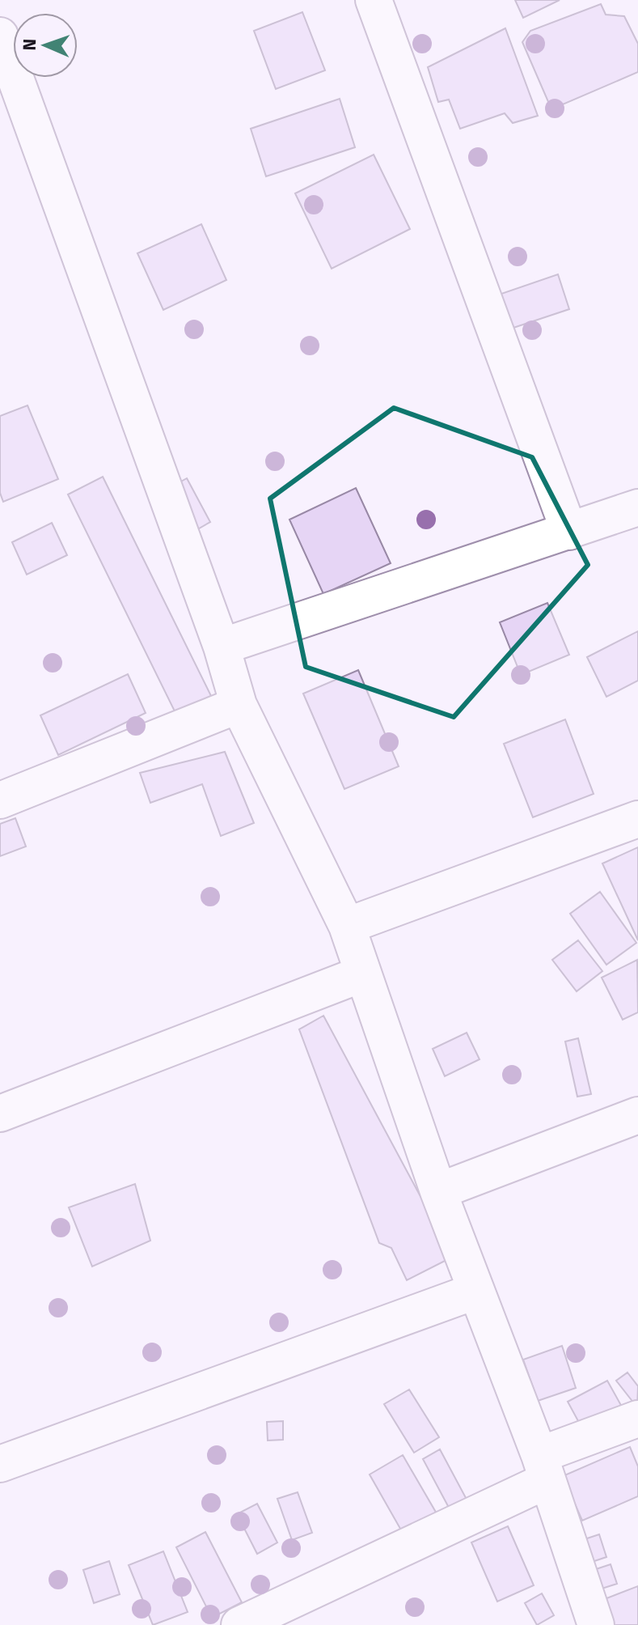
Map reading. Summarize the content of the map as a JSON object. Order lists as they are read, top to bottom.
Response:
{
  "north": "left"
}
